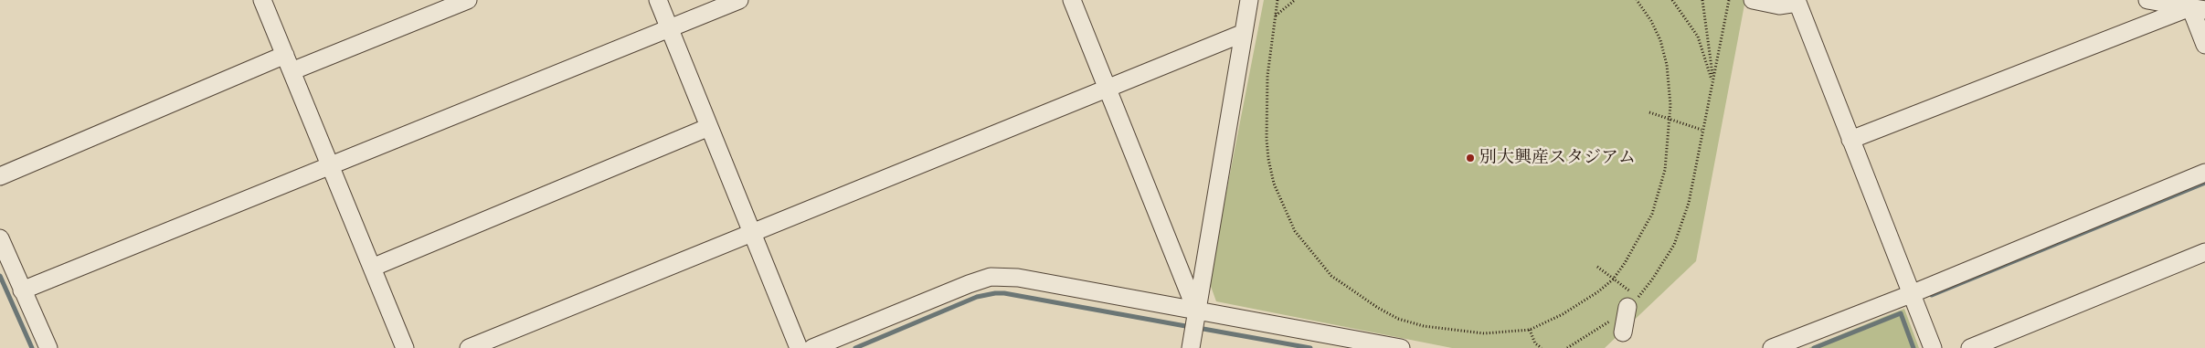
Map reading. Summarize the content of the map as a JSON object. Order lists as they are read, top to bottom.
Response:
{
  "places": ["別大興産スタジアム"]
}
